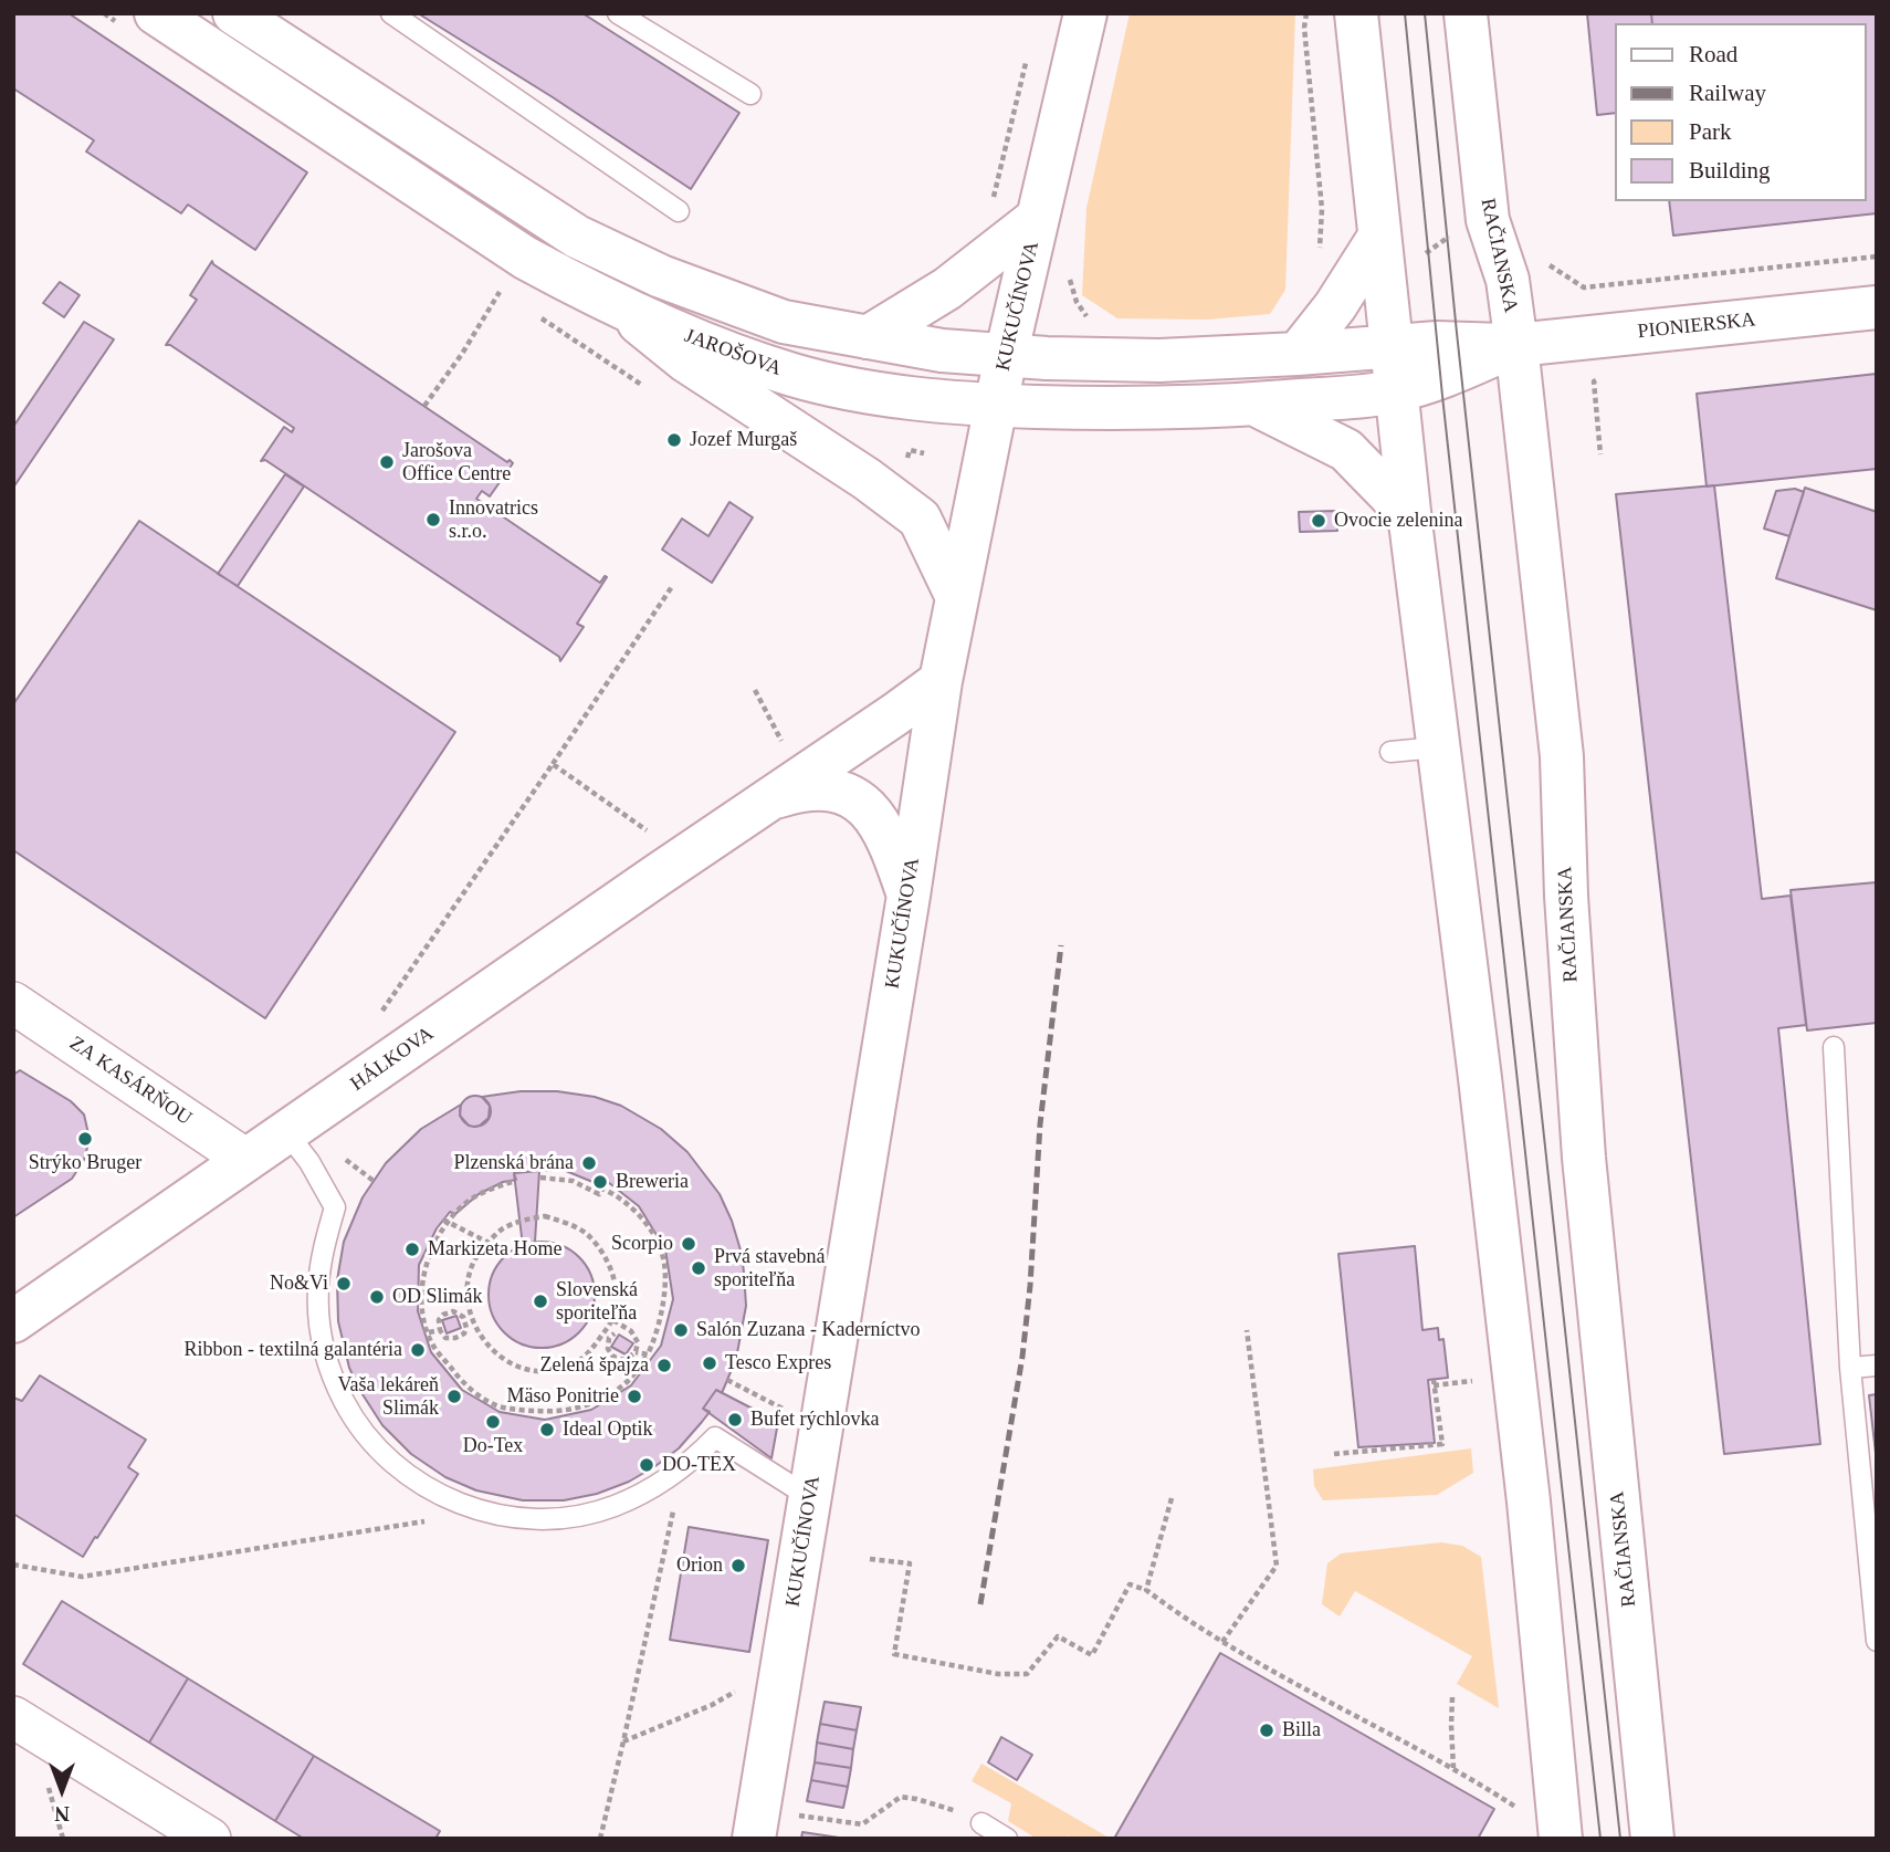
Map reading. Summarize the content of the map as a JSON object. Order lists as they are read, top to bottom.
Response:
{
  "streets": {
    "main road": [
      "RAČIANSKA",
      "KUKUČÍNOVA",
      "PIONIERSKA",
      "JAROŠOVA",
      "HÁLKOVA"
    ],
    "street": ["ZA KASÁRŇOU"]
  },
  "crossings": [
    ["RAČIANSKA", "PIONIERSKA"],
    ["RAČIANSKA", "JAROŠOVA"],
    ["KUKUČÍNOVA", "JAROŠOVA"],
    ["KUKUČÍNOVA", "HÁLKOVA"],
    ["PIONIERSKA", "JAROŠOVA"],
    ["HÁLKOVA", "ZA KASÁRŇOU"]
  ],
  "places": [
    "Jozef Murgaš",
    "Jarošova Office Centre",
    "Innovatrics s.r.o.",
    "Ovocie zelenina",
    "Strýko Bruger",
    "Plzenská brána",
    "Breweria",
    "Scorpio",
    "Markizeta Home",
    "Prvá stavebná sporiteľňa",
    "No&Vi",
    "OD Slimák",
    "Slovenská sporiteľňa",
    "Salón Zuzana - Kaderníctvo",
    "Ribbon - textilná galantéria",
    "Tesco Expres",
    "Zelená špajza",
    "Vaša lekáreň Slimák",
    "Mäso Ponitrie",
    "Bufet rýchlovka",
    "Do-Tex",
    "Ideal Optik",
    "DO-TEX",
    "Orion",
    "Billa"
  ],
  "legend": [
    "Road",
    "Railway",
    "Park",
    "Building"
  ],
  "north": "bottom"
}
